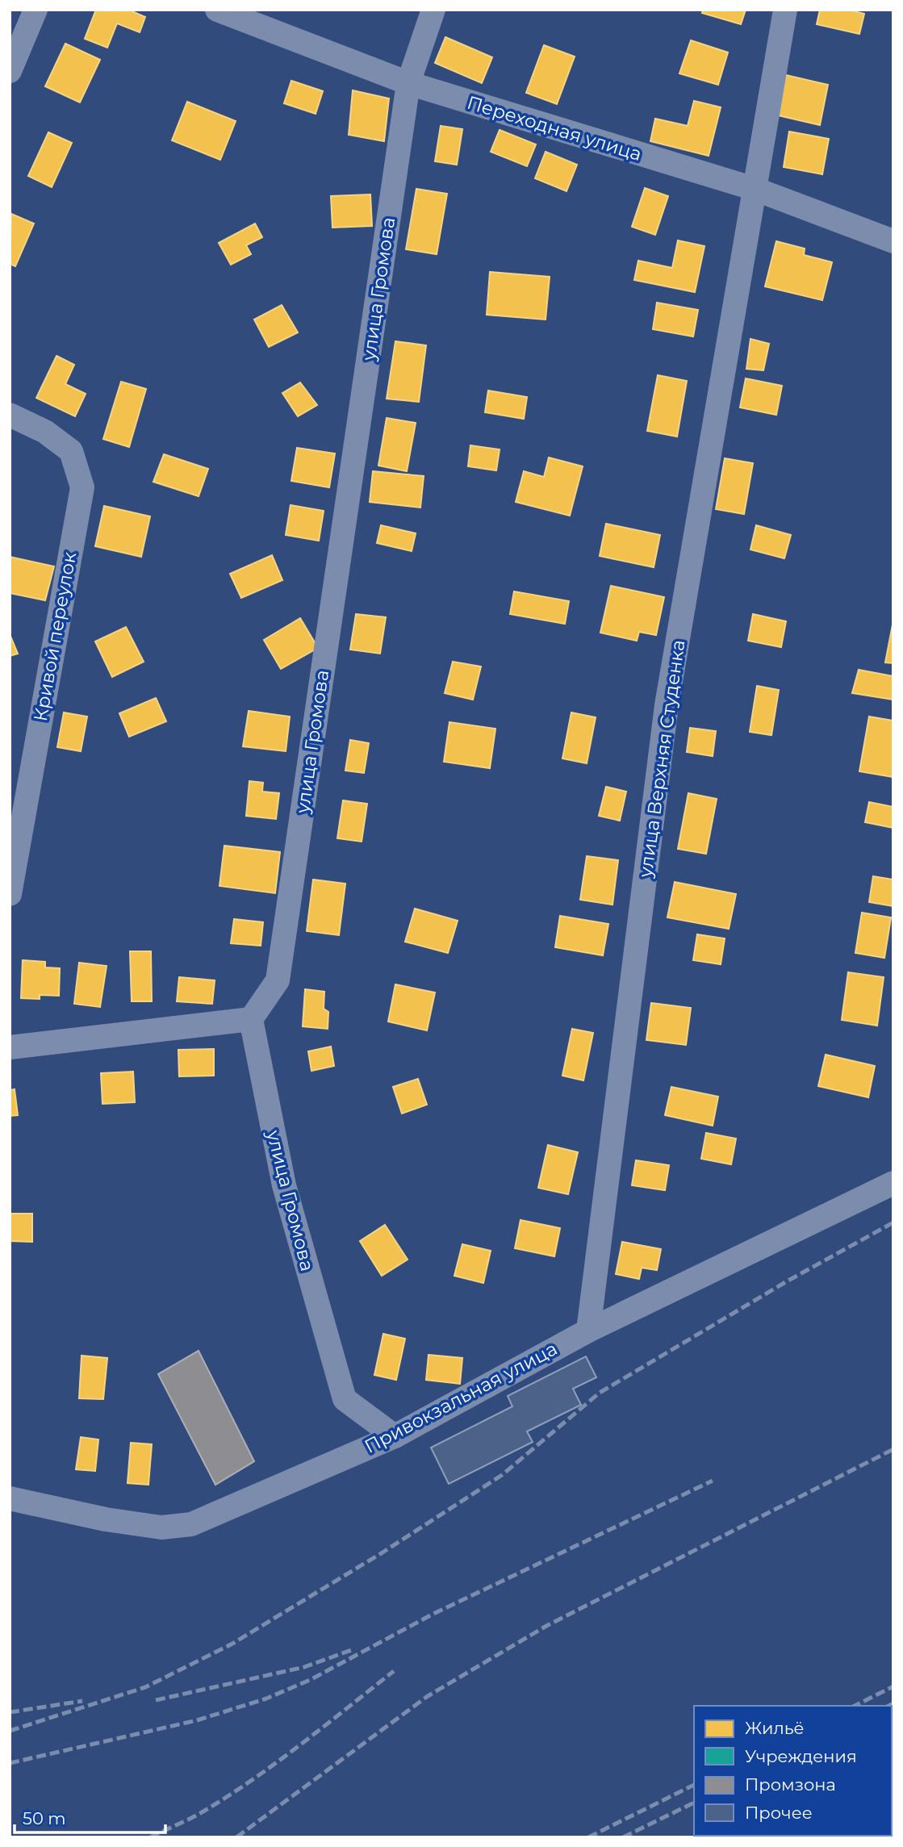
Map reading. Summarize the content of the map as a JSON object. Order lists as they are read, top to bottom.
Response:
{
  "streets": {
    "street": [
      "Переходная улица",
      "улица Громова",
      "Кривой переулок",
      "улица Верхняя Cтуденка",
      "Привокзальная улица"
    ]
  },
  "crossings": [
    ["Переходная улица", "улица Громова"],
    ["Переходная улица", "улица Верхняя Cтуденка"],
    ["улица Громова", "Привокзальная улица"],
    ["улица Верхняя Cтуденка", "Привокзальная улица"]
  ],
  "legend": [
    "Жильё",
    "Учреждения",
    "Промзона",
    "Прочее"
  ],
  "scale_bar": "50 m"
}
